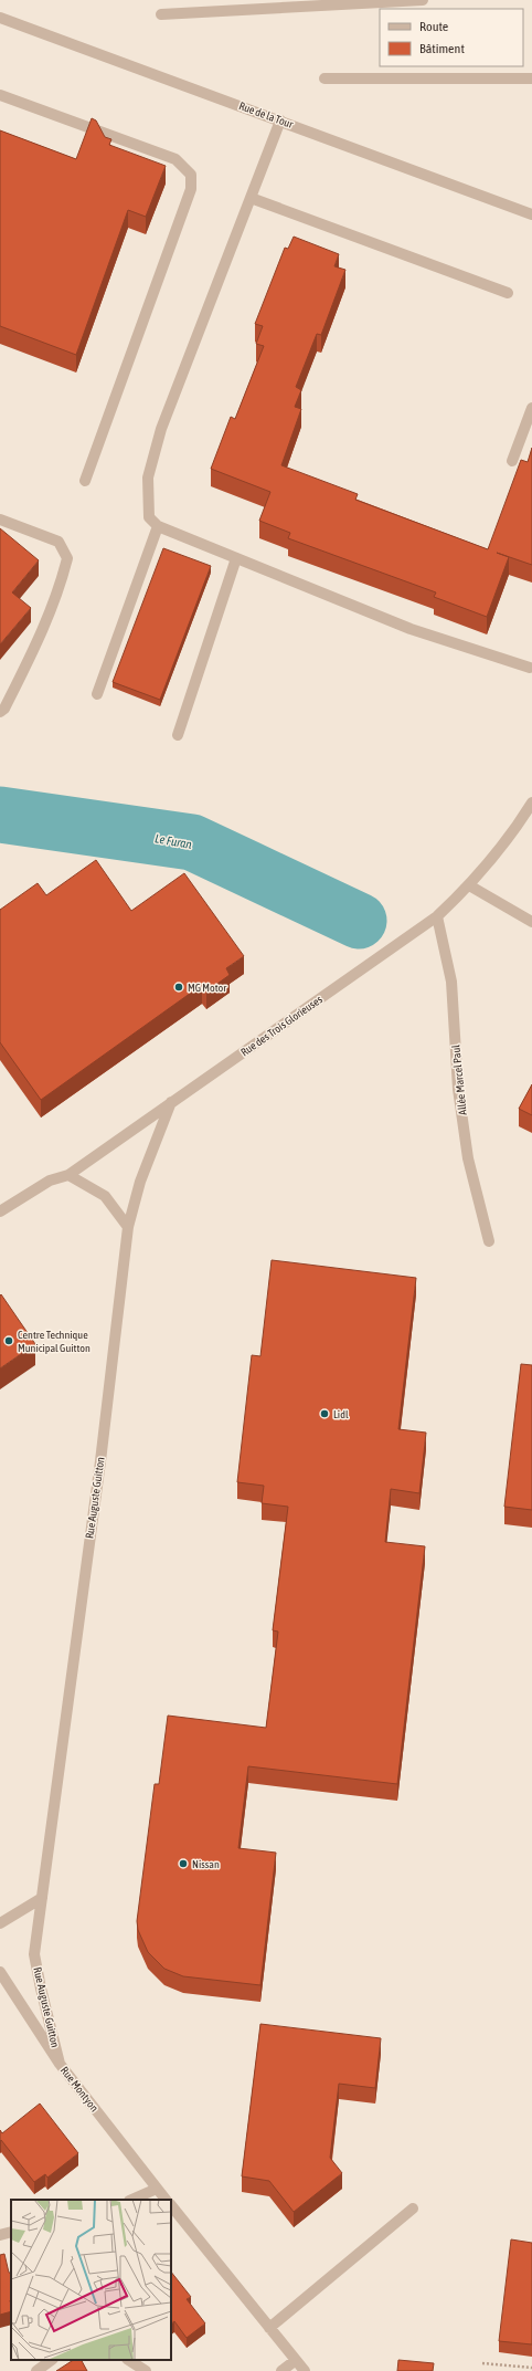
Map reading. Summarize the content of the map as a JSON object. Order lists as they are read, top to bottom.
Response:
{
  "streets": {
    "street": [
      "Rue de la Tour",
      "Rue des Trois Glorieuses",
      "Allée Marcel Paul",
      "Rue Auguste Guitton",
      "Rue Montyon"
    ]
  },
  "crossings": [
    ["Rue des Trois Glorieuses", "Allée Marcel Paul"],
    ["Rue des Trois Glorieuses", "Rue Auguste Guitton"],
    ["Rue Auguste Guitton", "Rue Montyon"]
  ],
  "water": ["Le Furan"],
  "places": [
    "MG Motor",
    "Centre Technique Municipal Guitton",
    "Lidl",
    "Nissan"
  ],
  "legend": ["Route", "Bâtiment"]
}
